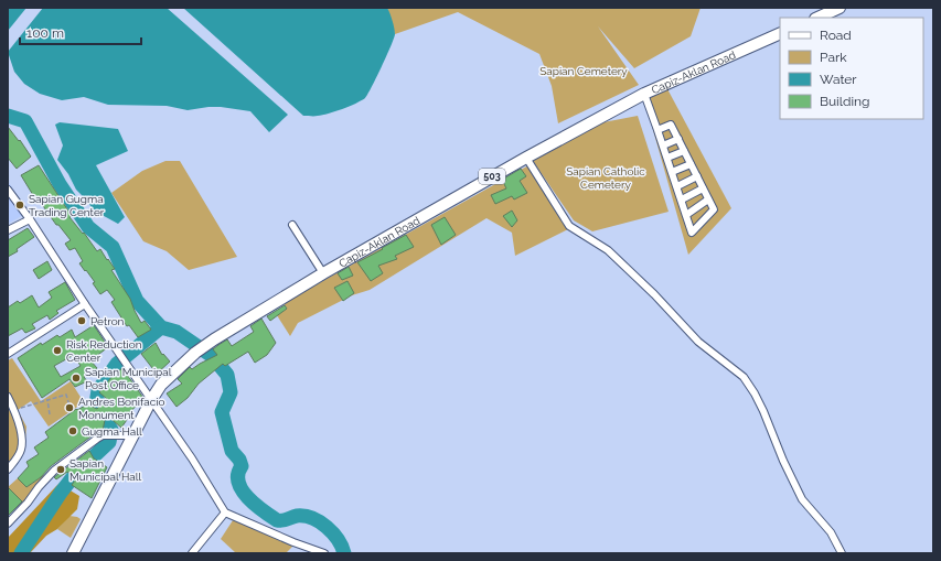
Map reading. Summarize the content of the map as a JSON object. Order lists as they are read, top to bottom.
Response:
{
  "streets": {
    "main road": ["Capiz-Aklan Road", "503"]
  },
  "parks": ["Sapian Cemetery", "Sapian Catholic Cemetery"],
  "places": [
    "Sapian Gugma Trading Center",
    "Petron",
    "Risk Reduction Center",
    "Sapian Municipal Post Office",
    "Andres Bonifacio Monument",
    "Gugma Hall",
    "Sapian Municipal Hall"
  ],
  "legend": [
    "Road",
    "Park",
    "Water",
    "Building"
  ],
  "scale_bar": "100 m"
}
